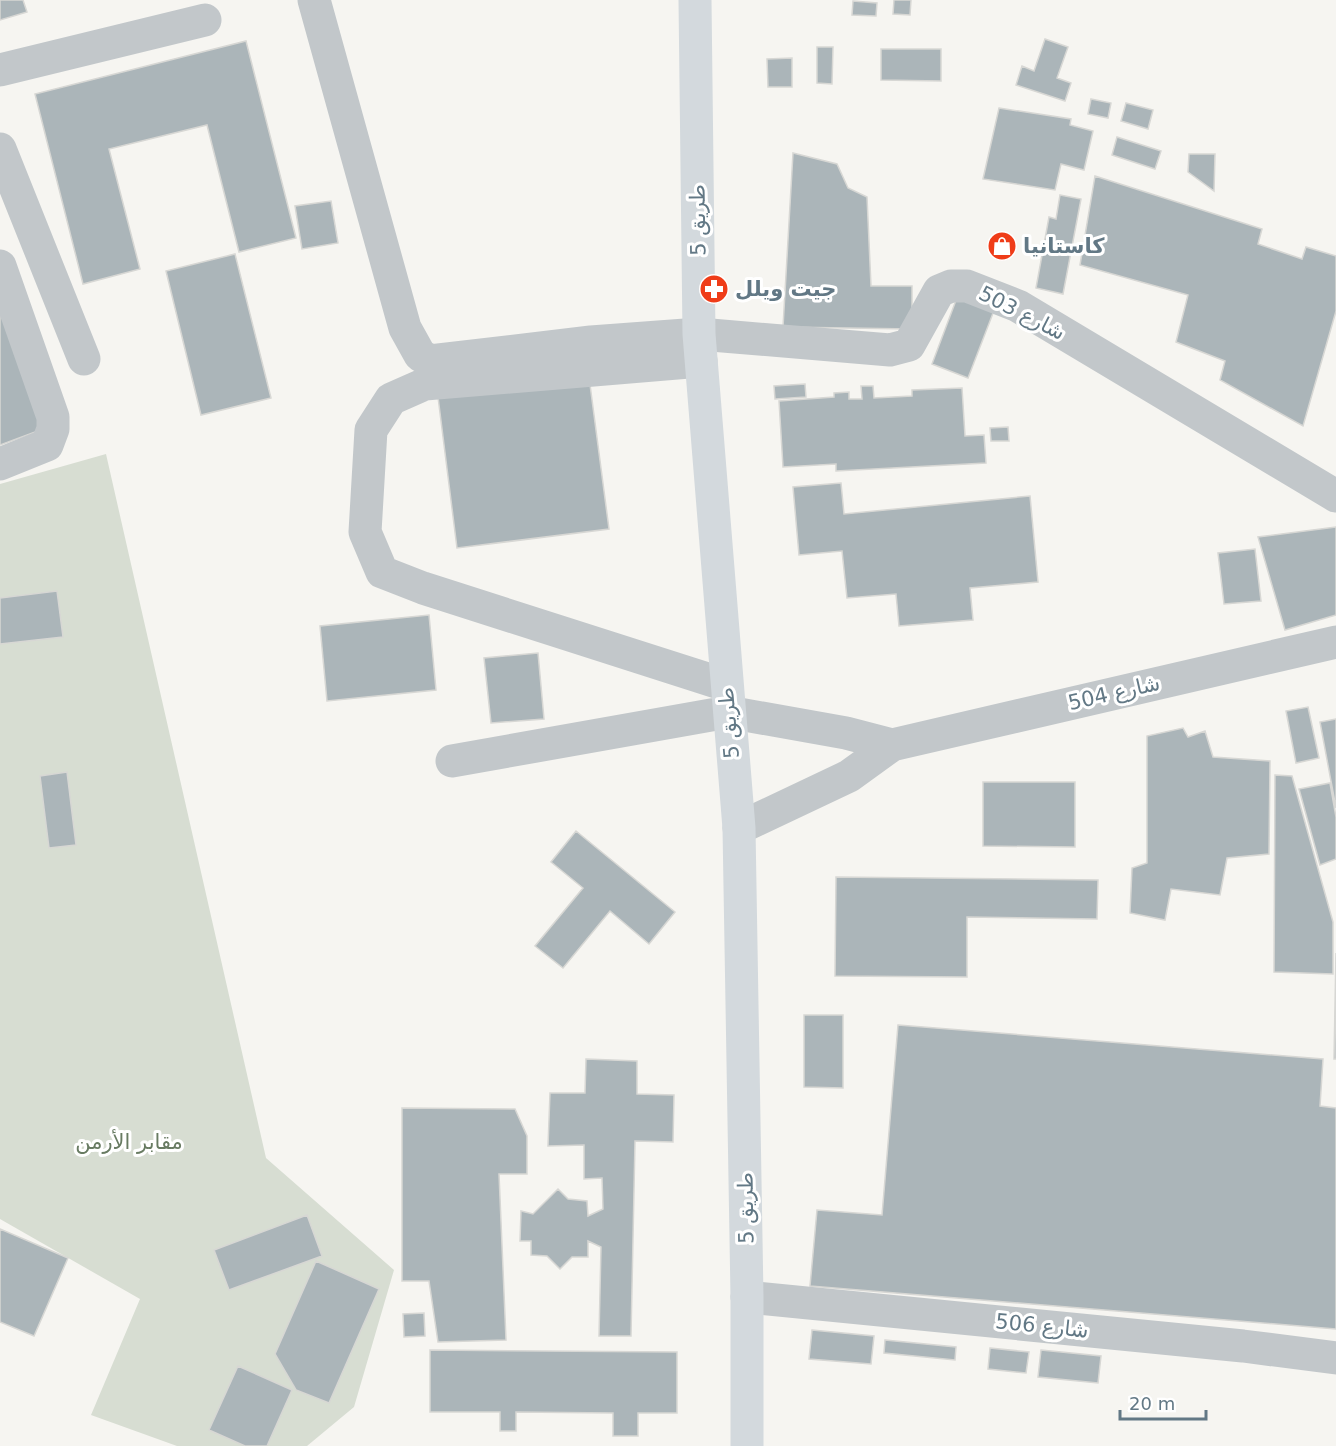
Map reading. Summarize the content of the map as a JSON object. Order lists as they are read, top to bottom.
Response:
{
  "streets": {
    "main road": ["طريق 5"],
    "street": ["شارع 503", "شارع 504", "شارع 506"]
  },
  "crossings": [
    ["طريق 5", "شارع 503"],
    ["طريق 5", "شارع 504"],
    ["طريق 5", "شارع 506"]
  ],
  "parks": ["مقابر الأرمن"],
  "places": {
    "shop": ["كاستانيا"],
    "pharmacy": ["جيت ويلل"]
  },
  "scale_bar": "20 m"
}
